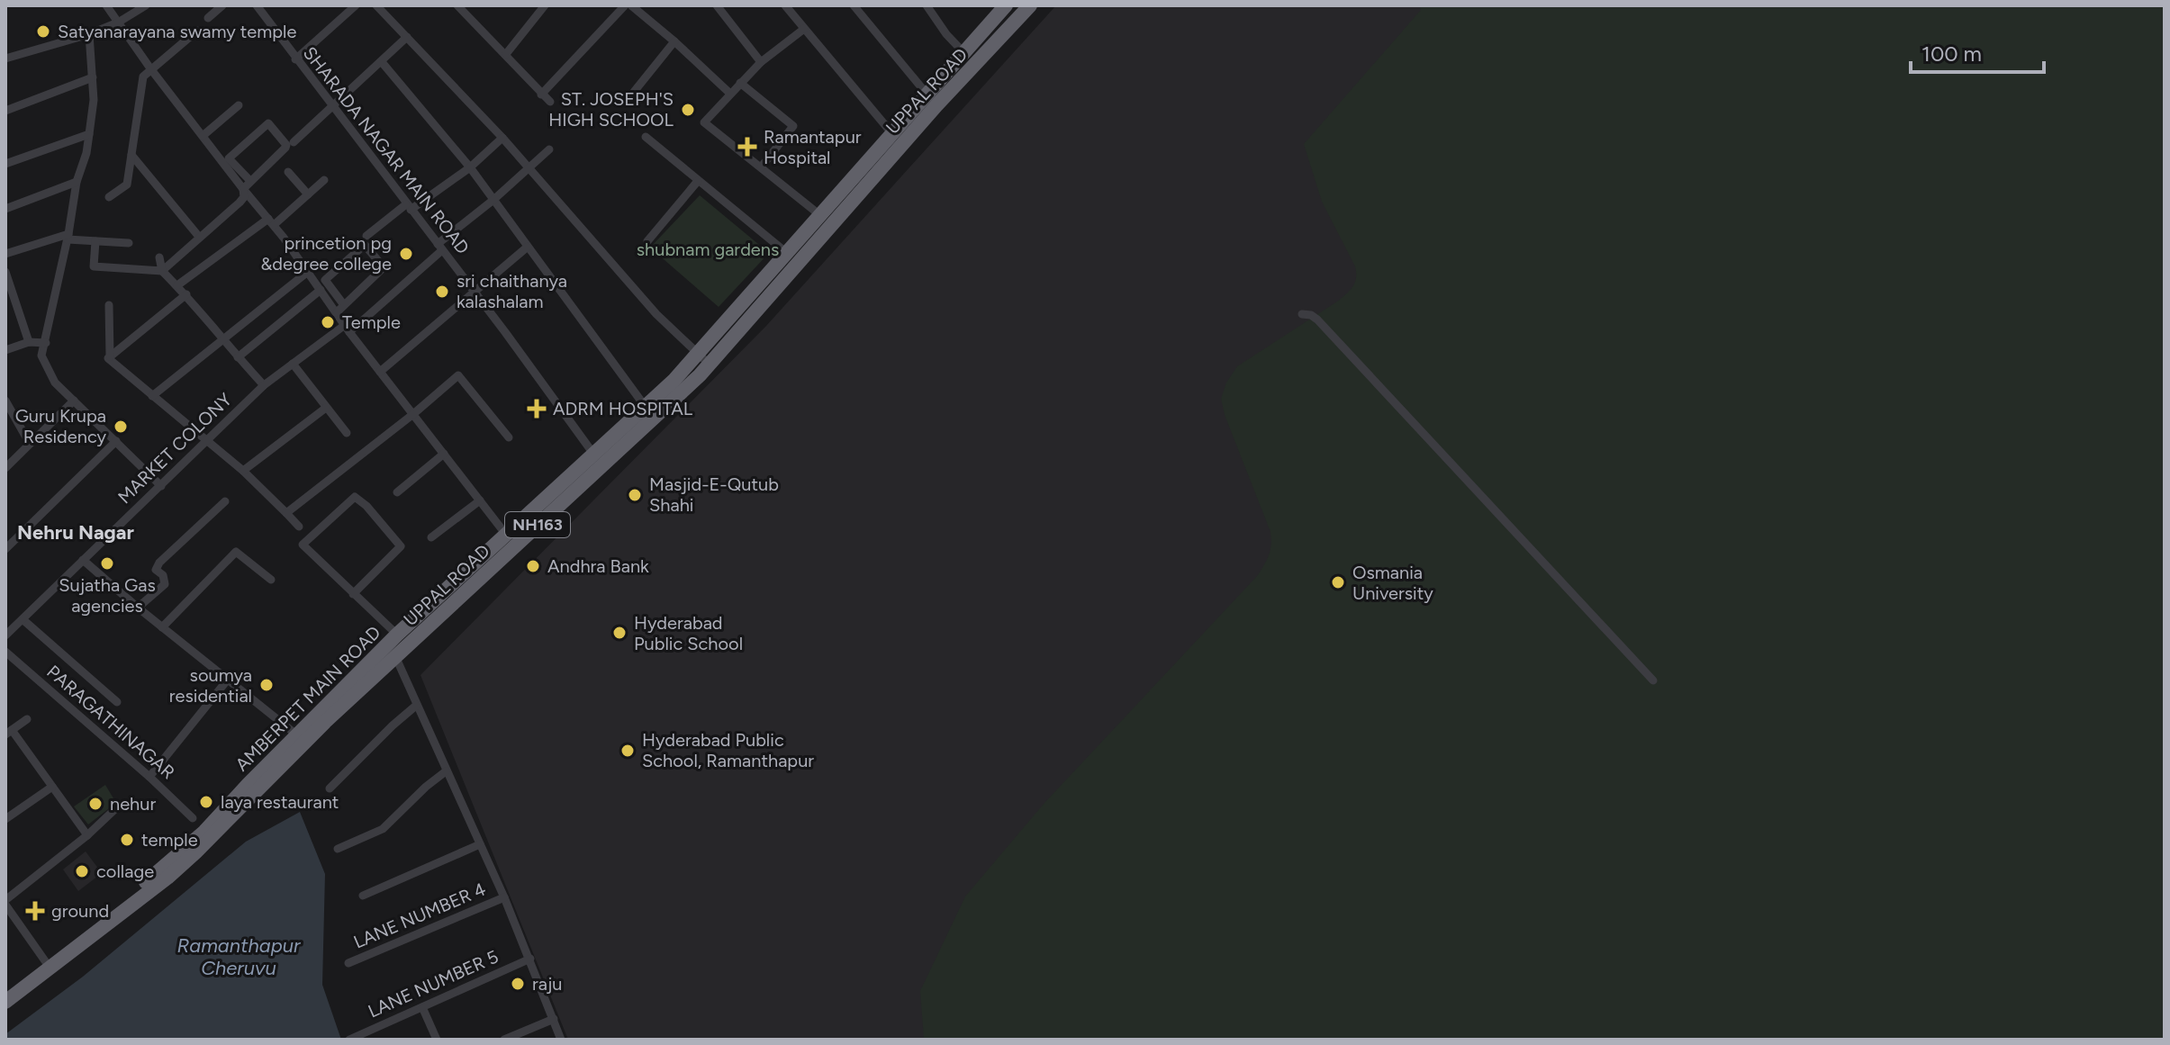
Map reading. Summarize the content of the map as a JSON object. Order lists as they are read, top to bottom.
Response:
{
  "streets": {
    "highway": ["UPPAL ROAD", "NH163", "AMBERPET MAIN ROAD"],
    "street": [
      "SHARADA NAGAR MAIN ROAD",
      "MARKET COLONY",
      "PARAGATHINAGAR",
      "LANE NUMBER 4",
      "LANE NUMBER 5"
    ]
  },
  "crossings": [
    ["UPPAL ROAD", "AMBERPET MAIN ROAD"],
    ["SHARADA NAGAR MAIN ROAD", "MARKET COLONY"],
    ["SHARADA NAGAR MAIN ROAD", "AMBERPET MAIN ROAD"]
  ],
  "districts": ["Nehru Nagar"],
  "water": ["Ramanthapur Cheruvu"],
  "parks": ["shubnam gardens"],
  "places": {
    "other": [
      "Satyanarayana swamy temple",
      "ST. JOSEPH'S HIGH SCHOOL",
      "princetion pg &degree college",
      "sri chaithanya kalashalam",
      "Temple",
      "Guru Krupa Residency",
      "Masjid-E-Qutub Shahi",
      "Sujatha Gas agencies",
      "Andhra Bank",
      "Osmania University",
      "Hyderabad Public School",
      "soumya residential",
      "Hyderabad Public School, Ramanthapur",
      "laya restaurant",
      "nehur",
      "temple",
      "collage",
      "raju"
    ],
    "health": ["Ramantapur Hospital", "ADRM HOSPITAL", "ground"]
  },
  "scale_bar": "100 m"
}
